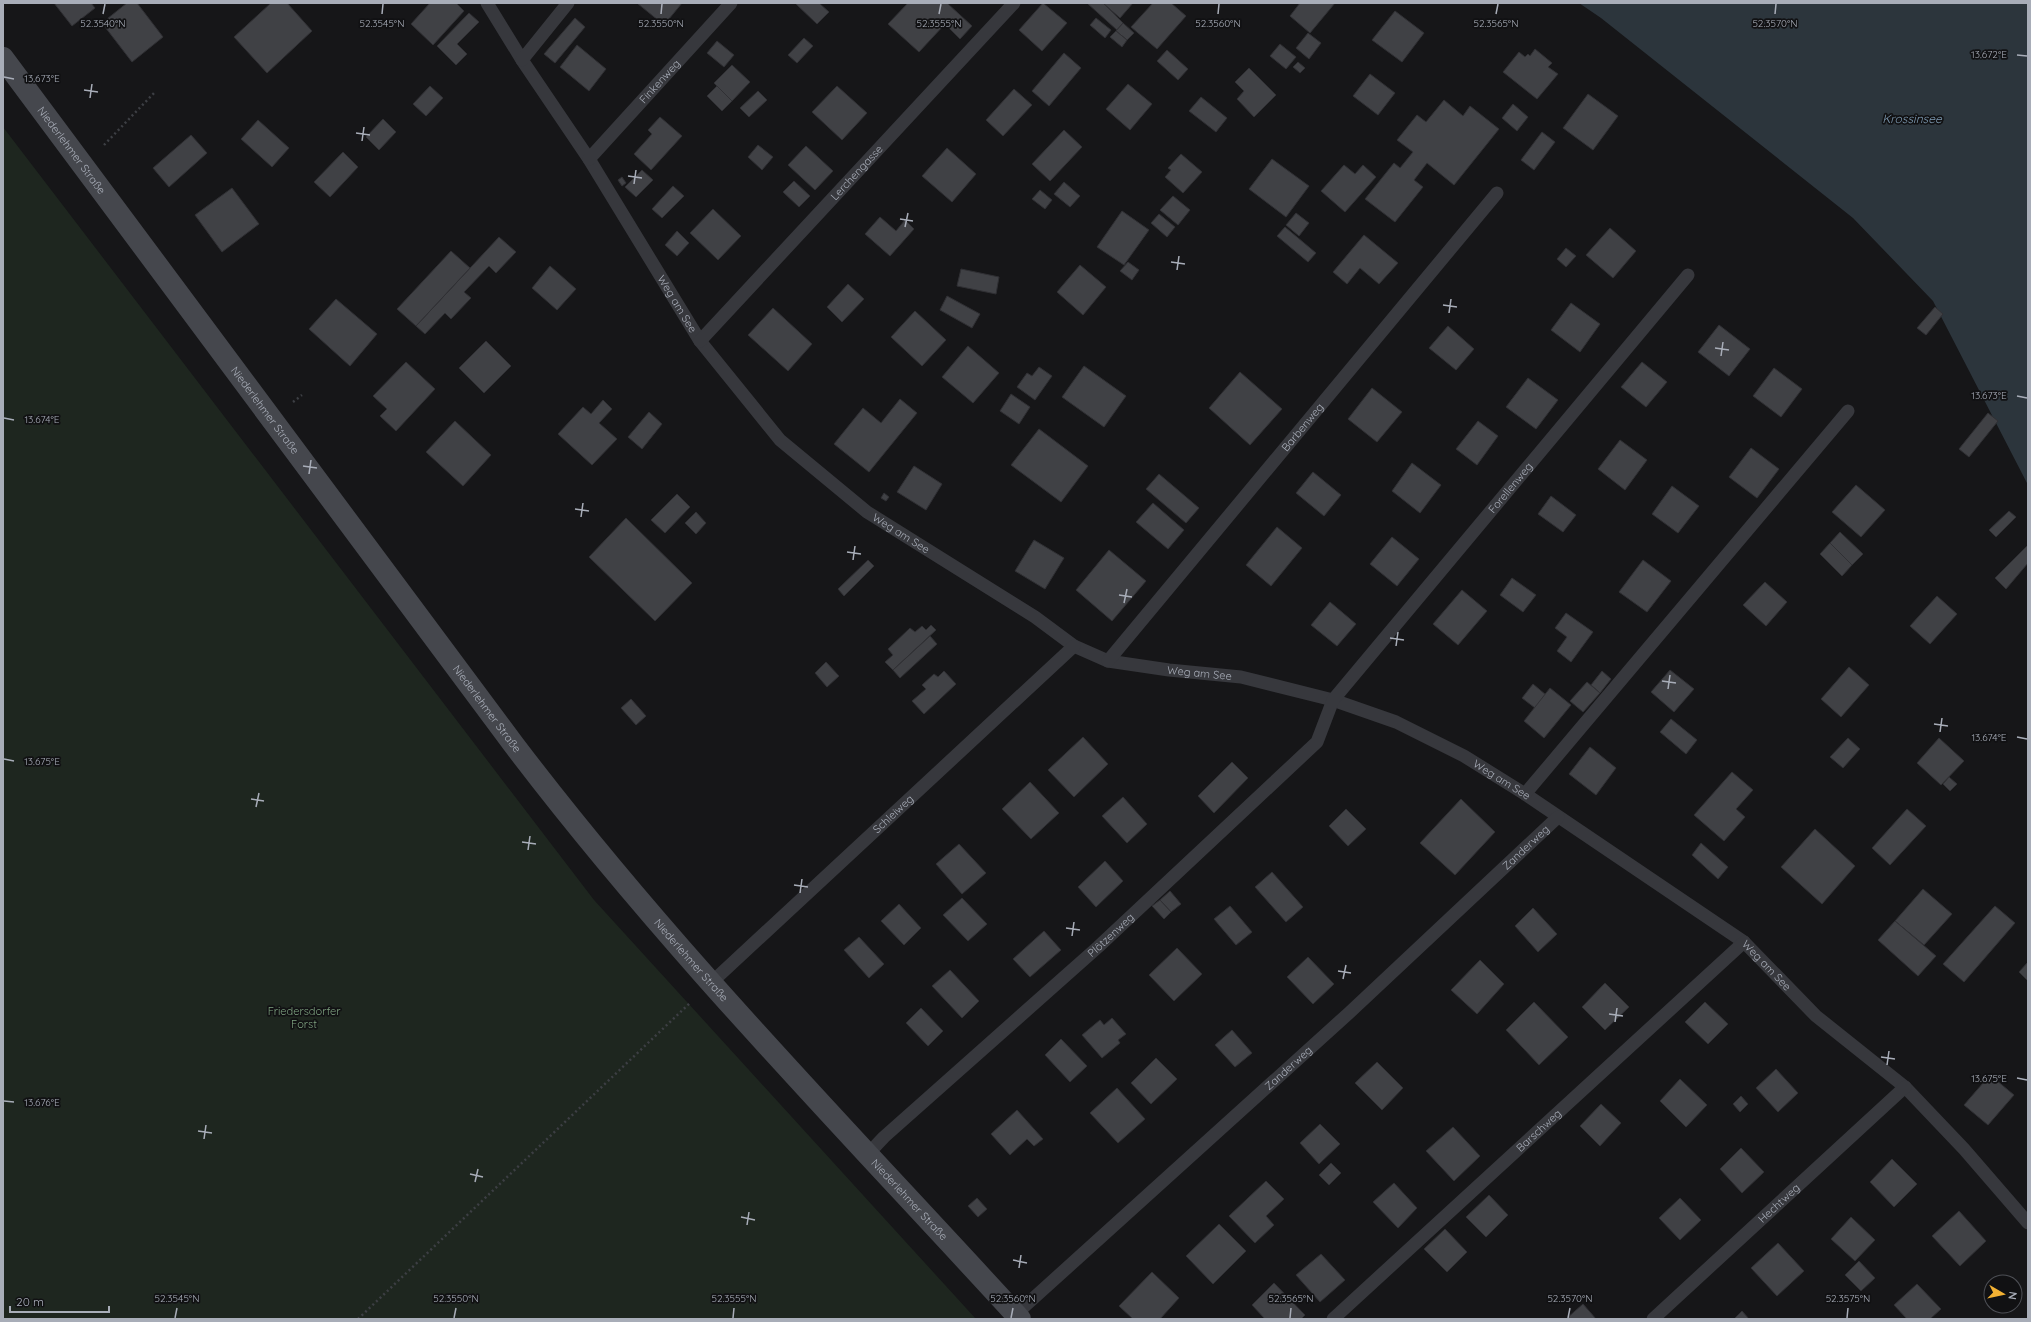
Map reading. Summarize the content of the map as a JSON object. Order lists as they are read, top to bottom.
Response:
{
  "streets": {
    "main road": ["Niederlehmer Straße"],
    "lane": [
      "Finkenweg",
      "Lerchengasse",
      "Weg am See",
      "Barbenweg",
      "Forellenweg",
      "Schleiweg",
      "Zanderweg",
      "Plötzenweg",
      "Barschweg",
      "Hechtweg"
    ]
  },
  "crossings": [
    ["Finkenweg", "Weg am See"],
    ["Niederlehmer Straße", "Schleiweg"],
    ["Niederlehmer Straße", "Zanderweg"],
    ["Niederlehmer Straße", "Plötzenweg"],
    ["Lerchengasse", "Weg am See"],
    ["Weg am See", "Barbenweg"],
    ["Weg am See", "Forellenweg"],
    ["Weg am See", "Schleiweg"],
    ["Weg am See", "Zanderweg"],
    ["Weg am See", "Plötzenweg"],
    ["Weg am See", "Barschweg"],
    ["Weg am See", "Hechtweg"],
    ["Forellenweg", "Plötzenweg"]
  ],
  "water": ["Krossinsee"],
  "parks": ["Friedersdorfer Forst"],
  "scale_bar": "20 m",
  "north": "right",
  "coordinates": [
    "52.3540°N",
    "52.3545°N",
    "52.3550°N",
    "52.3555°N",
    "52.3560°N",
    "52.3565°N",
    "52.3570°N",
    "13.672°E",
    "13.673°E",
    "13.674°E",
    "13.675°E",
    "13.676°E",
    "52.3575°N"
  ]
}
